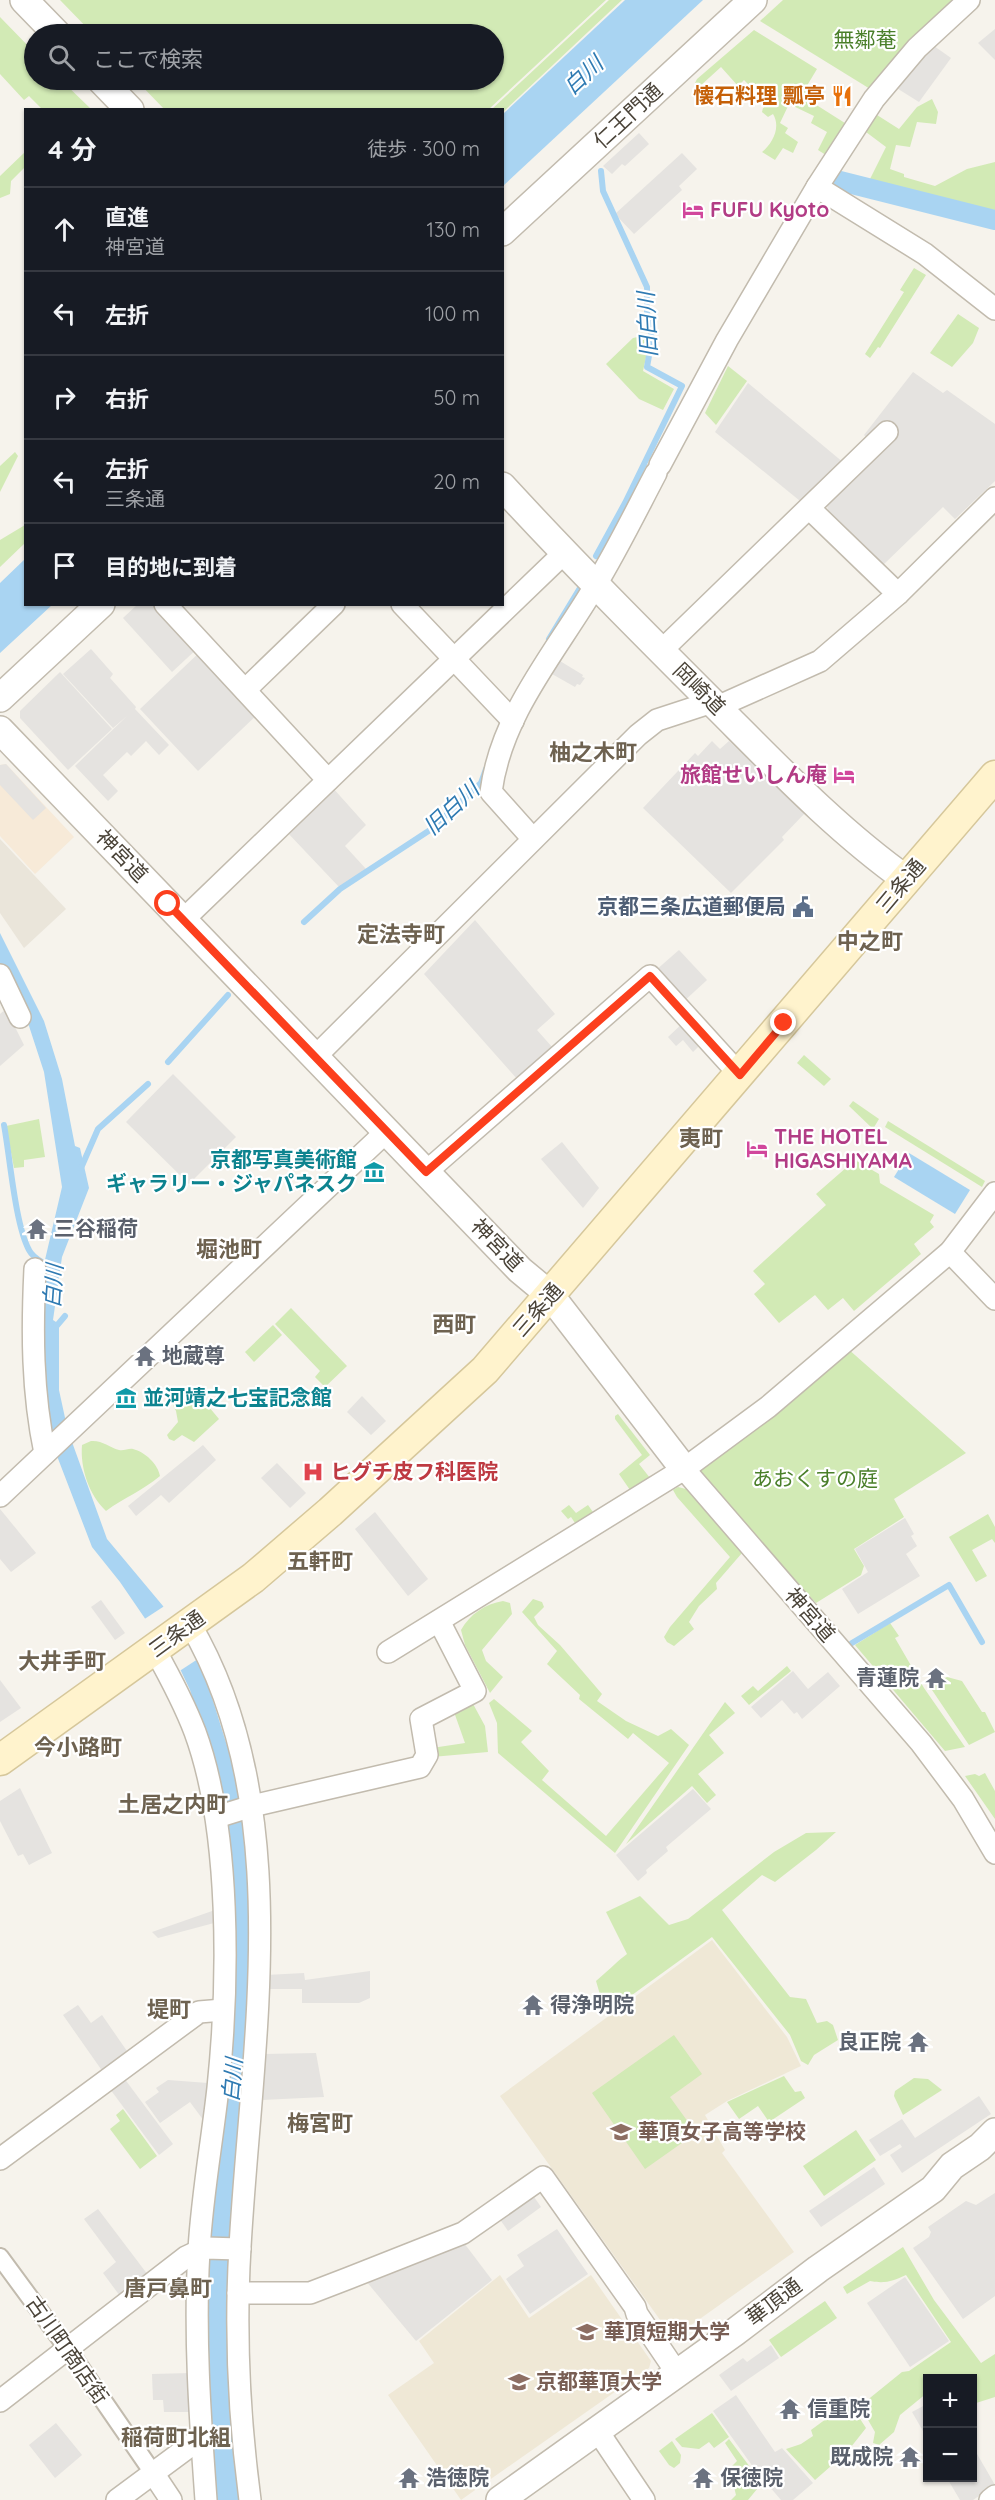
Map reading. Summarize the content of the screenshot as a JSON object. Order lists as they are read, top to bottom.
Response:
{
  "streets": {
    "main road": ["三条通"],
    "street": [
      "仁王門通",
      "岡崎道",
      "神宮道",
      "華頂通",
      "古川町商店街"
    ]
  },
  "crossings": [
    ["岡崎道", "三条通"],
    ["神宮道", "三条通"]
  ],
  "districts": [
    "柚之木町",
    "定法寺町",
    "中之町",
    "夷町",
    "堀池町",
    "西町",
    "五軒町",
    "大井手町",
    "今小路町",
    "土居之内町",
    "堤町",
    "梅宮町",
    "唐戸鼻町",
    "稲荷町北組"
  ],
  "water": ["白川", "旧白川"],
  "parks": ["無鄰菴", "あおくすの庭"],
  "places": {
    "restaurant": ["懐石料理 瓢亭"],
    "hotel": ["FUFU Kyoto", "旅館せいしん庵", "THE HOTEL HIGASHIYAMA"],
    "public building": ["京都三条広道郵便局"],
    "museum": ["京都写真美術館 ギャラリー・ジャパネスク", "並河靖之七宝記念館"],
    "temple": [
      "三谷稲荷",
      "地蔵尊",
      "青蓮院",
      "得浄明院",
      "良正院",
      "信重院",
      "既成院",
      "浩徳院",
      "保徳院"
    ],
    "hospital": ["ヒグチ皮フ科医院"],
    "school or university": ["華頂女子高等学校", "華頂短期大学", "京都華頂大学"]
  },
  "page": {
    "search": "ここで検索",
    "heading": ["4 分", "徒歩 · 300 m"],
    "list": [
      ["直進", "神宮道", "130 m"],
      ["左折", "100 m"],
      ["右折", "50 m"],
      ["左折", "三条通", "20 m"],
      "目的地に到着"
    ],
    "map_buttons": ["+", "−"]
  }
}
